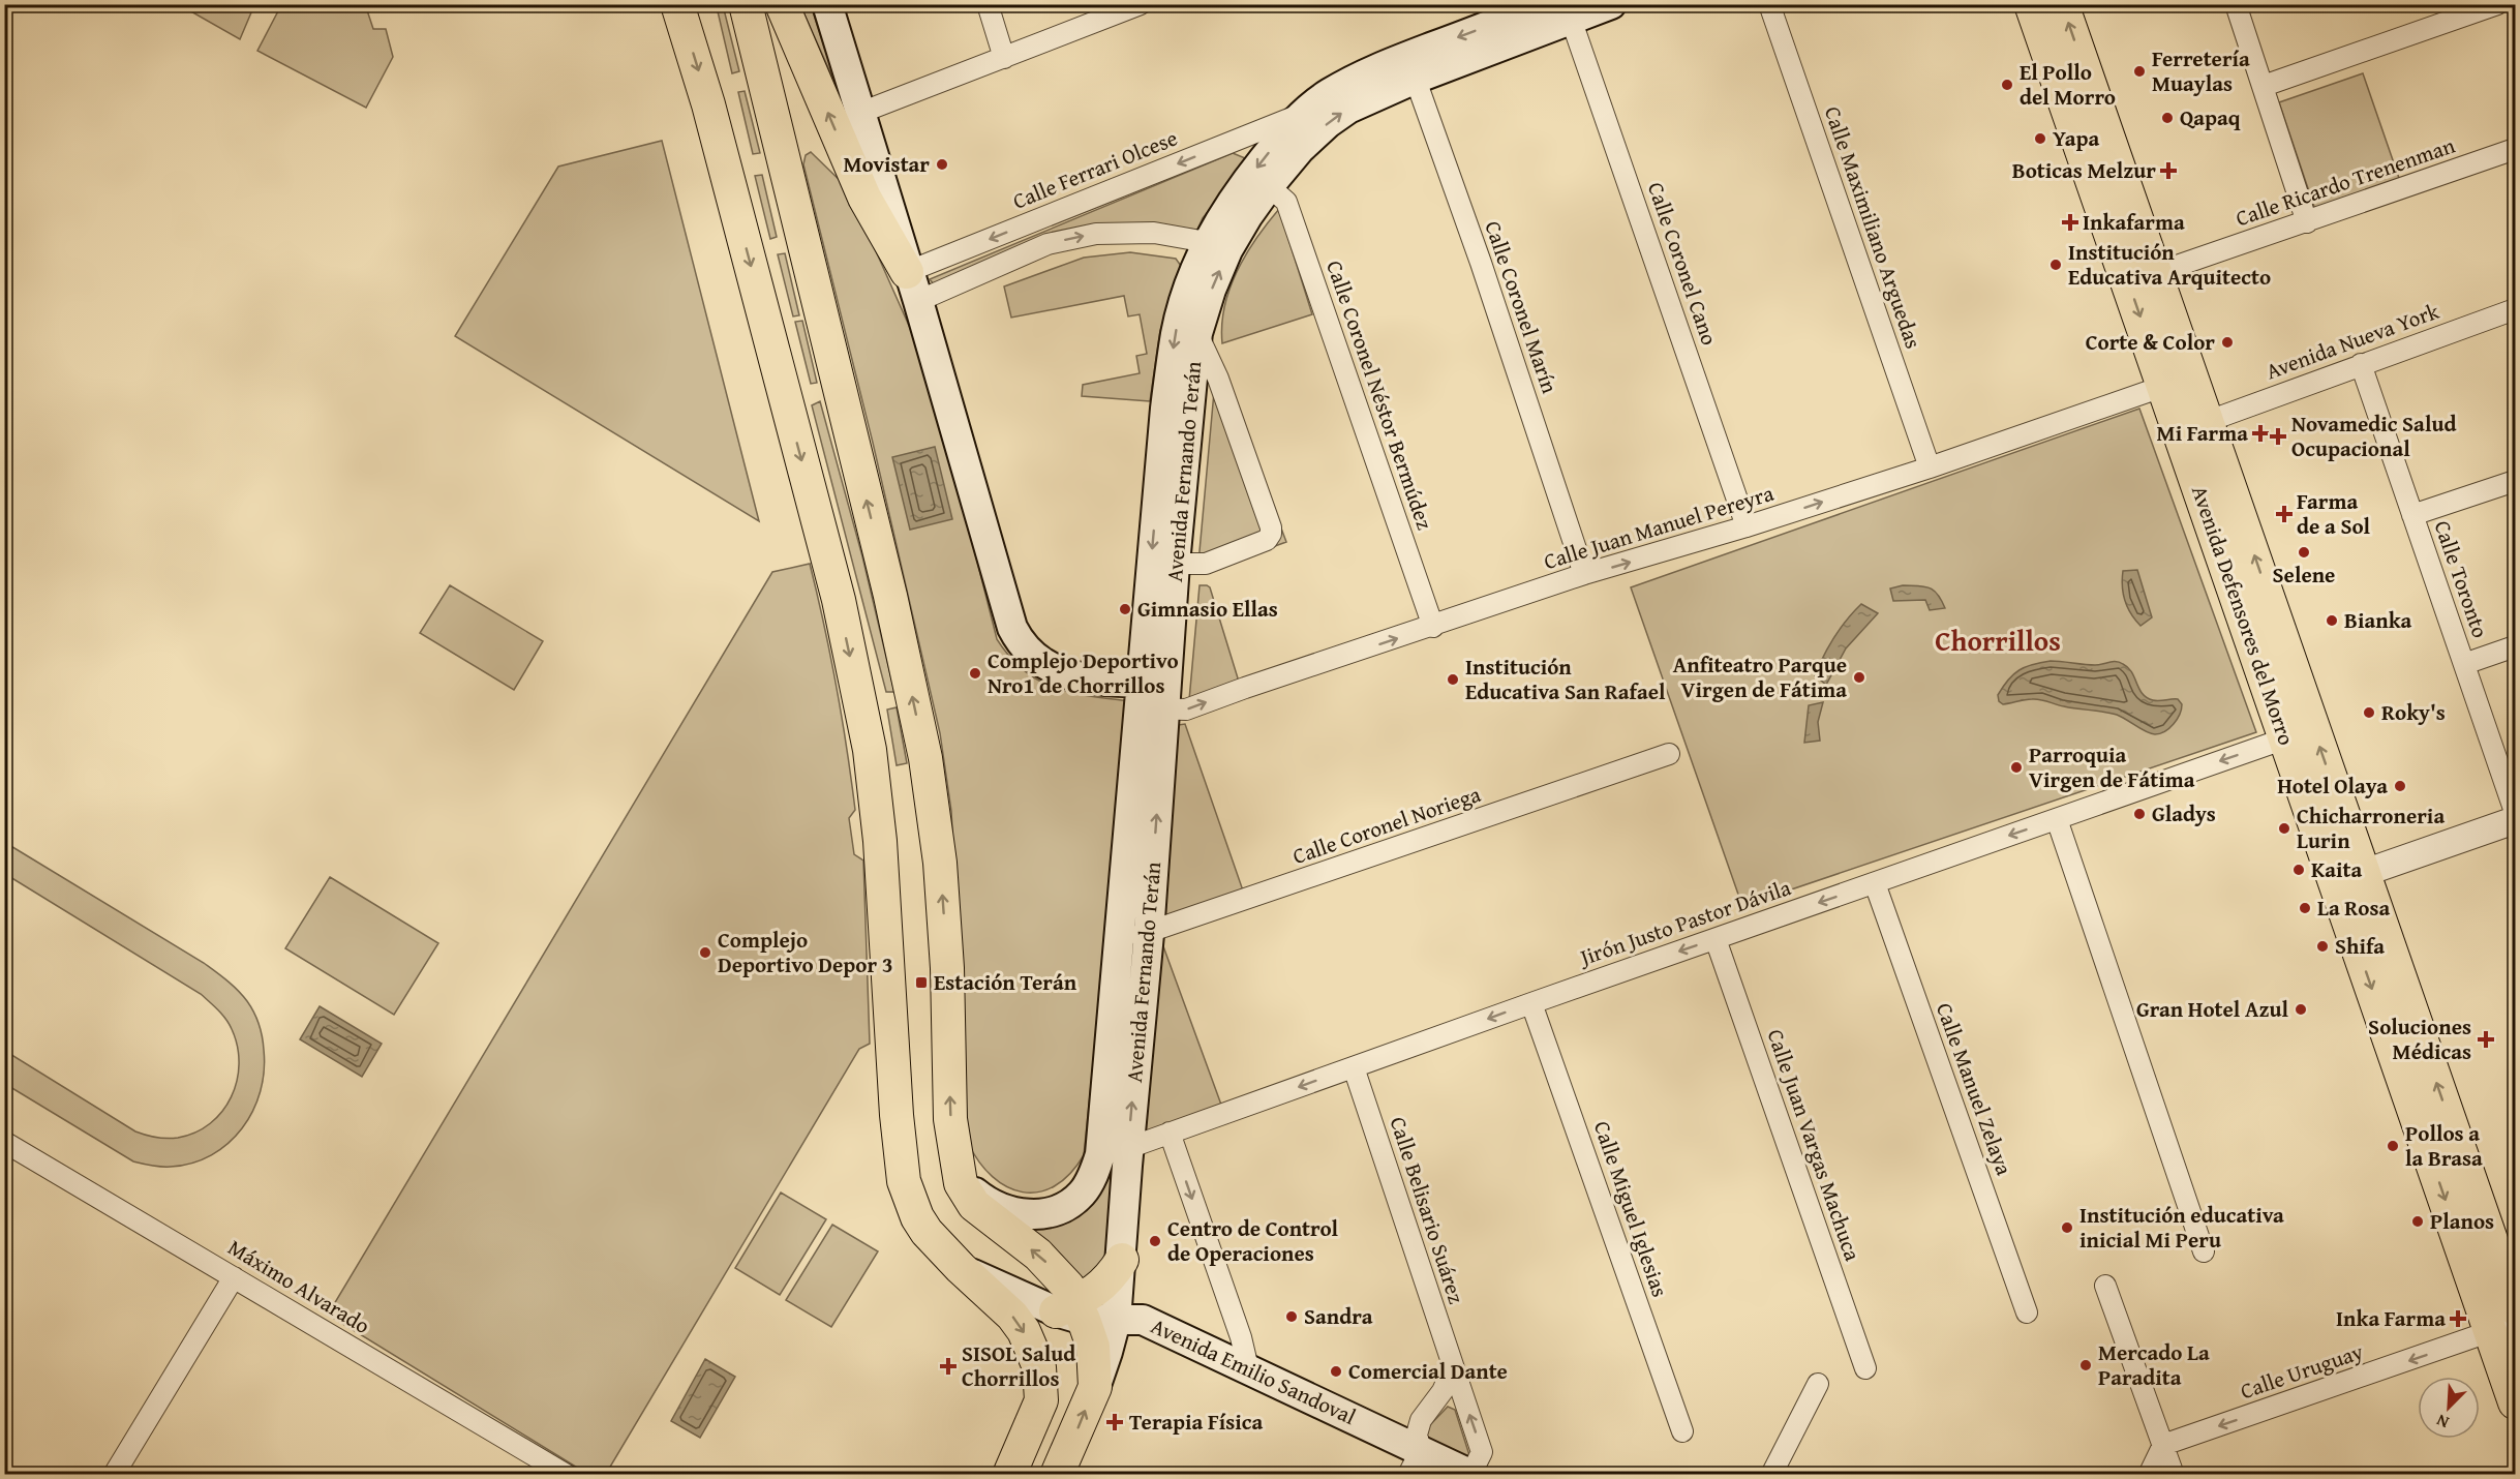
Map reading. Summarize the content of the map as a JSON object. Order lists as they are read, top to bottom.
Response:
{
  "streets": {
    "main road": ["Avenida Fernando Terán", "Avenida Defensores del Morro", "Avenida Emilio Sandoval"],
    "street": [
      "Calle Ferrari Olcese",
      "Calle Ricardo Trenenman",
      "Calle Maximiliano Arguedas",
      "Calle Coronel Cano",
      "Calle Coronel Marín",
      "Avenida Nueva York",
      "Calle Coronel Néstor Bermúdez",
      "Calle Juan Manuel Pereyra",
      "Calle Toronto",
      "Calle Coronel Noriega",
      "Jirón Justo Pastor Dávila",
      "Calle Manuel Zelaya",
      "Calle Juan Vargas Machuca",
      "Calle Miguel Iglesias",
      "Calle Belisario Suárez",
      "Máximo Alvarado",
      "Calle Uruguay"
    ]
  },
  "crossings": [
    ["Calle Ferrari Olcese", "Avenida Fernando Terán"],
    ["Calle Ricardo Trenenman", "Avenida Defensores del Morro"],
    ["Calle Maximiliano Arguedas", "Calle Juan Manuel Pereyra"],
    ["Calle Coronel Cano", "Avenida Fernando Terán"],
    ["Calle Coronel Cano", "Calle Juan Manuel Pereyra"],
    ["Calle Coronel Marín", "Avenida Fernando Terán"],
    ["Calle Coronel Marín", "Calle Juan Manuel Pereyra"],
    ["Avenida Nueva York", "Calle Toronto"],
    ["Avenida Nueva York", "Avenida Defensores del Morro"],
    ["Calle Coronel Néstor Bermúdez", "Avenida Fernando Terán"],
    ["Calle Coronel Néstor Bermúdez", "Calle Juan Manuel Pereyra"],
    ["Avenida Fernando Terán", "Calle Juan Manuel Pereyra"],
    ["Avenida Fernando Terán", "Calle Coronel Noriega"],
    ["Avenida Fernando Terán", "Jirón Justo Pastor Dávila"],
    ["Avenida Fernando Terán", "Avenida Emilio Sandoval"],
    ["Calle Juan Manuel Pereyra", "Avenida Defensores del Morro"],
    ["Avenida Defensores del Morro", "Jirón Justo Pastor Dávila"],
    ["Avenida Defensores del Morro", "Calle Uruguay"],
    ["Jirón Justo Pastor Dávila", "Calle Manuel Zelaya"],
    ["Jirón Justo Pastor Dávila", "Calle Juan Vargas Machuca"],
    ["Jirón Justo Pastor Dávila", "Calle Miguel Iglesias"],
    ["Jirón Justo Pastor Dávila", "Calle Belisario Suárez"],
    ["Calle Belisario Suárez", "Avenida Emilio Sandoval"]
  ],
  "one_way": ["Calle Juan Manuel Pereyra", "Jirón Justo Pastor Dávila", "Calle Uruguay"],
  "districts": ["Chorrillos"],
  "places": {
    "other": [
      "Ferretería Muaylas",
      "El Pollo del Morro",
      "Qapaq",
      "Yapa",
      "Movistar",
      "Institución Educativa Arquitecto",
      "Corte & Color",
      "Selene",
      "Gimnasio Ellas",
      "Bianka",
      "Complejo Deportivo Nro1 de Chorrillos",
      "Anfiteatro Parque Virgen de Fátima",
      "Institución Educativa San Rafael",
      "Roky's",
      "Parroquia Virgen de Fátima",
      "Hotel Olaya",
      "Gladys",
      "Chicharroneria Lurin",
      "Kaita",
      "La Rosa",
      "Shifa",
      "Complejo Deportivo Depor 3",
      "Gran Hotel Azul",
      "Pollos a la Brasa",
      "Planos",
      "Institución educativa inicial Mi Peru",
      "Centro de Control de Operaciones",
      "Sandra",
      "Mercado La Paradita",
      "Comercial Dante"
    ],
    "health": [
      "Boticas Melzur",
      "Inkafarma",
      "Mi Farma",
      "Novamedic Salud Ocupacional",
      "Farma de a Sol",
      "Soluciones Médicas",
      "Inka Farma",
      "SISOL Salud Chorrillos",
      "Terapia Física"
    ],
    "transit": ["Estación Terán"]
  },
  "north": "bottom left"
}
